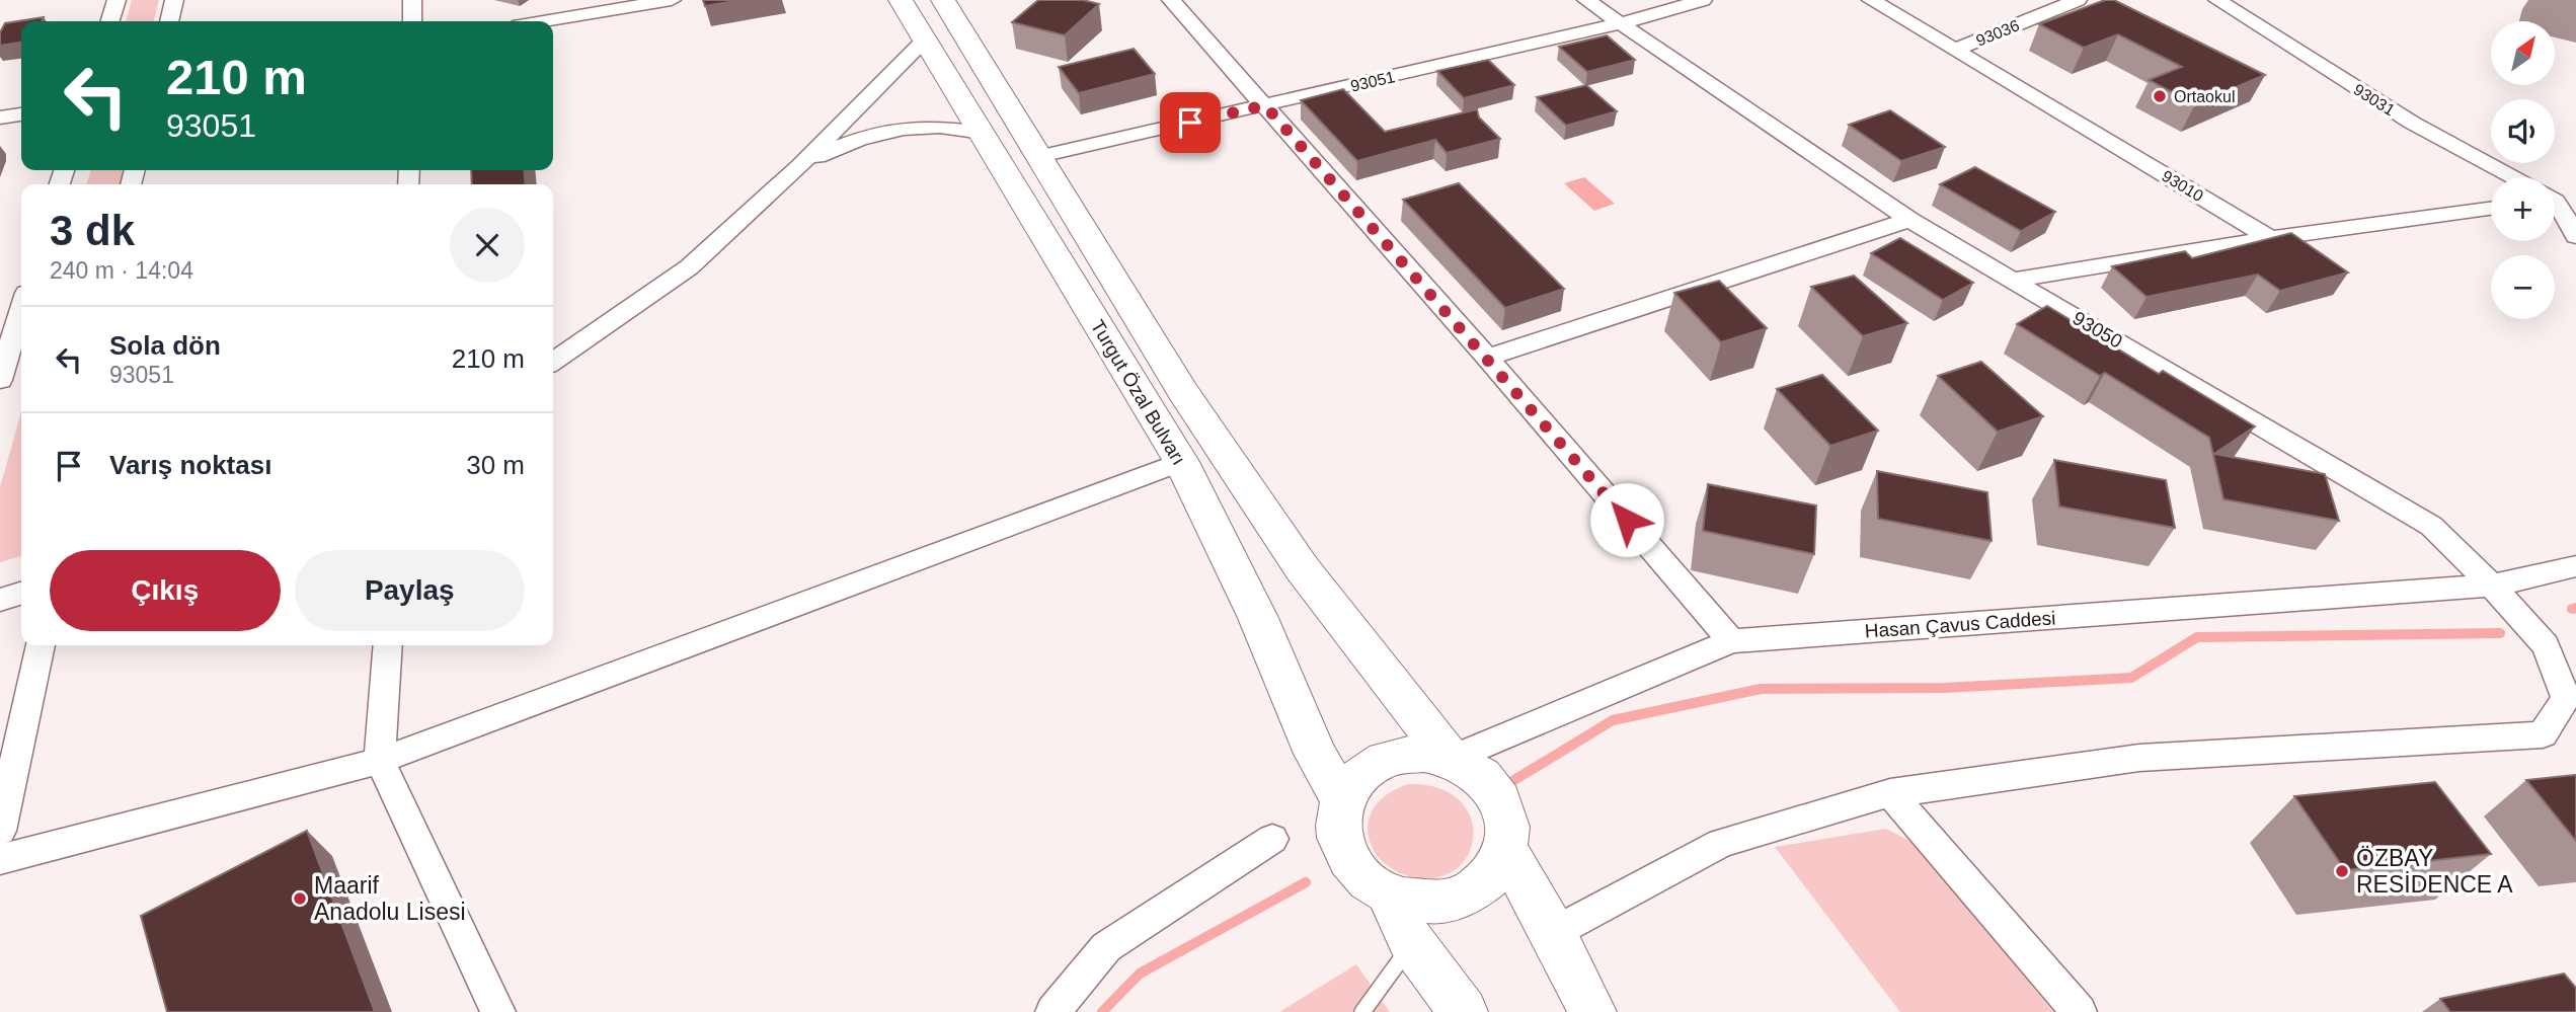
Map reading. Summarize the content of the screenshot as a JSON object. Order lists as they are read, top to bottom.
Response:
{
  "streets": {
    "main road": ["Turgut Özal Bulvarı"],
    "street": [
      "93036",
      "93051",
      "93031",
      "93010",
      "93050",
      "Hasan Çavus Caddesi"
    ]
  },
  "crossings": [
    ["93036", "93010"],
    ["93051", "93050"],
    ["93051", "Turgut Özal Bulvarı"],
    ["93050", "Hasan Çavus Caddesi"],
    ["Turgut Özal Bulvarı", "Hasan Çavus Caddesi"]
  ],
  "places": ["Ortaokul", "ÖZBAY RESİDENCE A", "Maarif Anadolu Lisesi"],
  "north": "top right",
  "page": {
    "map_buttons": ["+", "−"],
    "turn": ["210 m", "93051"],
    "heading": ["3 dk", "240 m · 14:04"],
    "list": [
      {
        "name": "Sola dön",
        "note": "93051",
        "value": "210 m"
      },
      {
        "name": "Varış noktası",
        "value": "30 m"
      }
    ],
    "buttons": ["Çıkış", "Paylaş"]
  }
}
